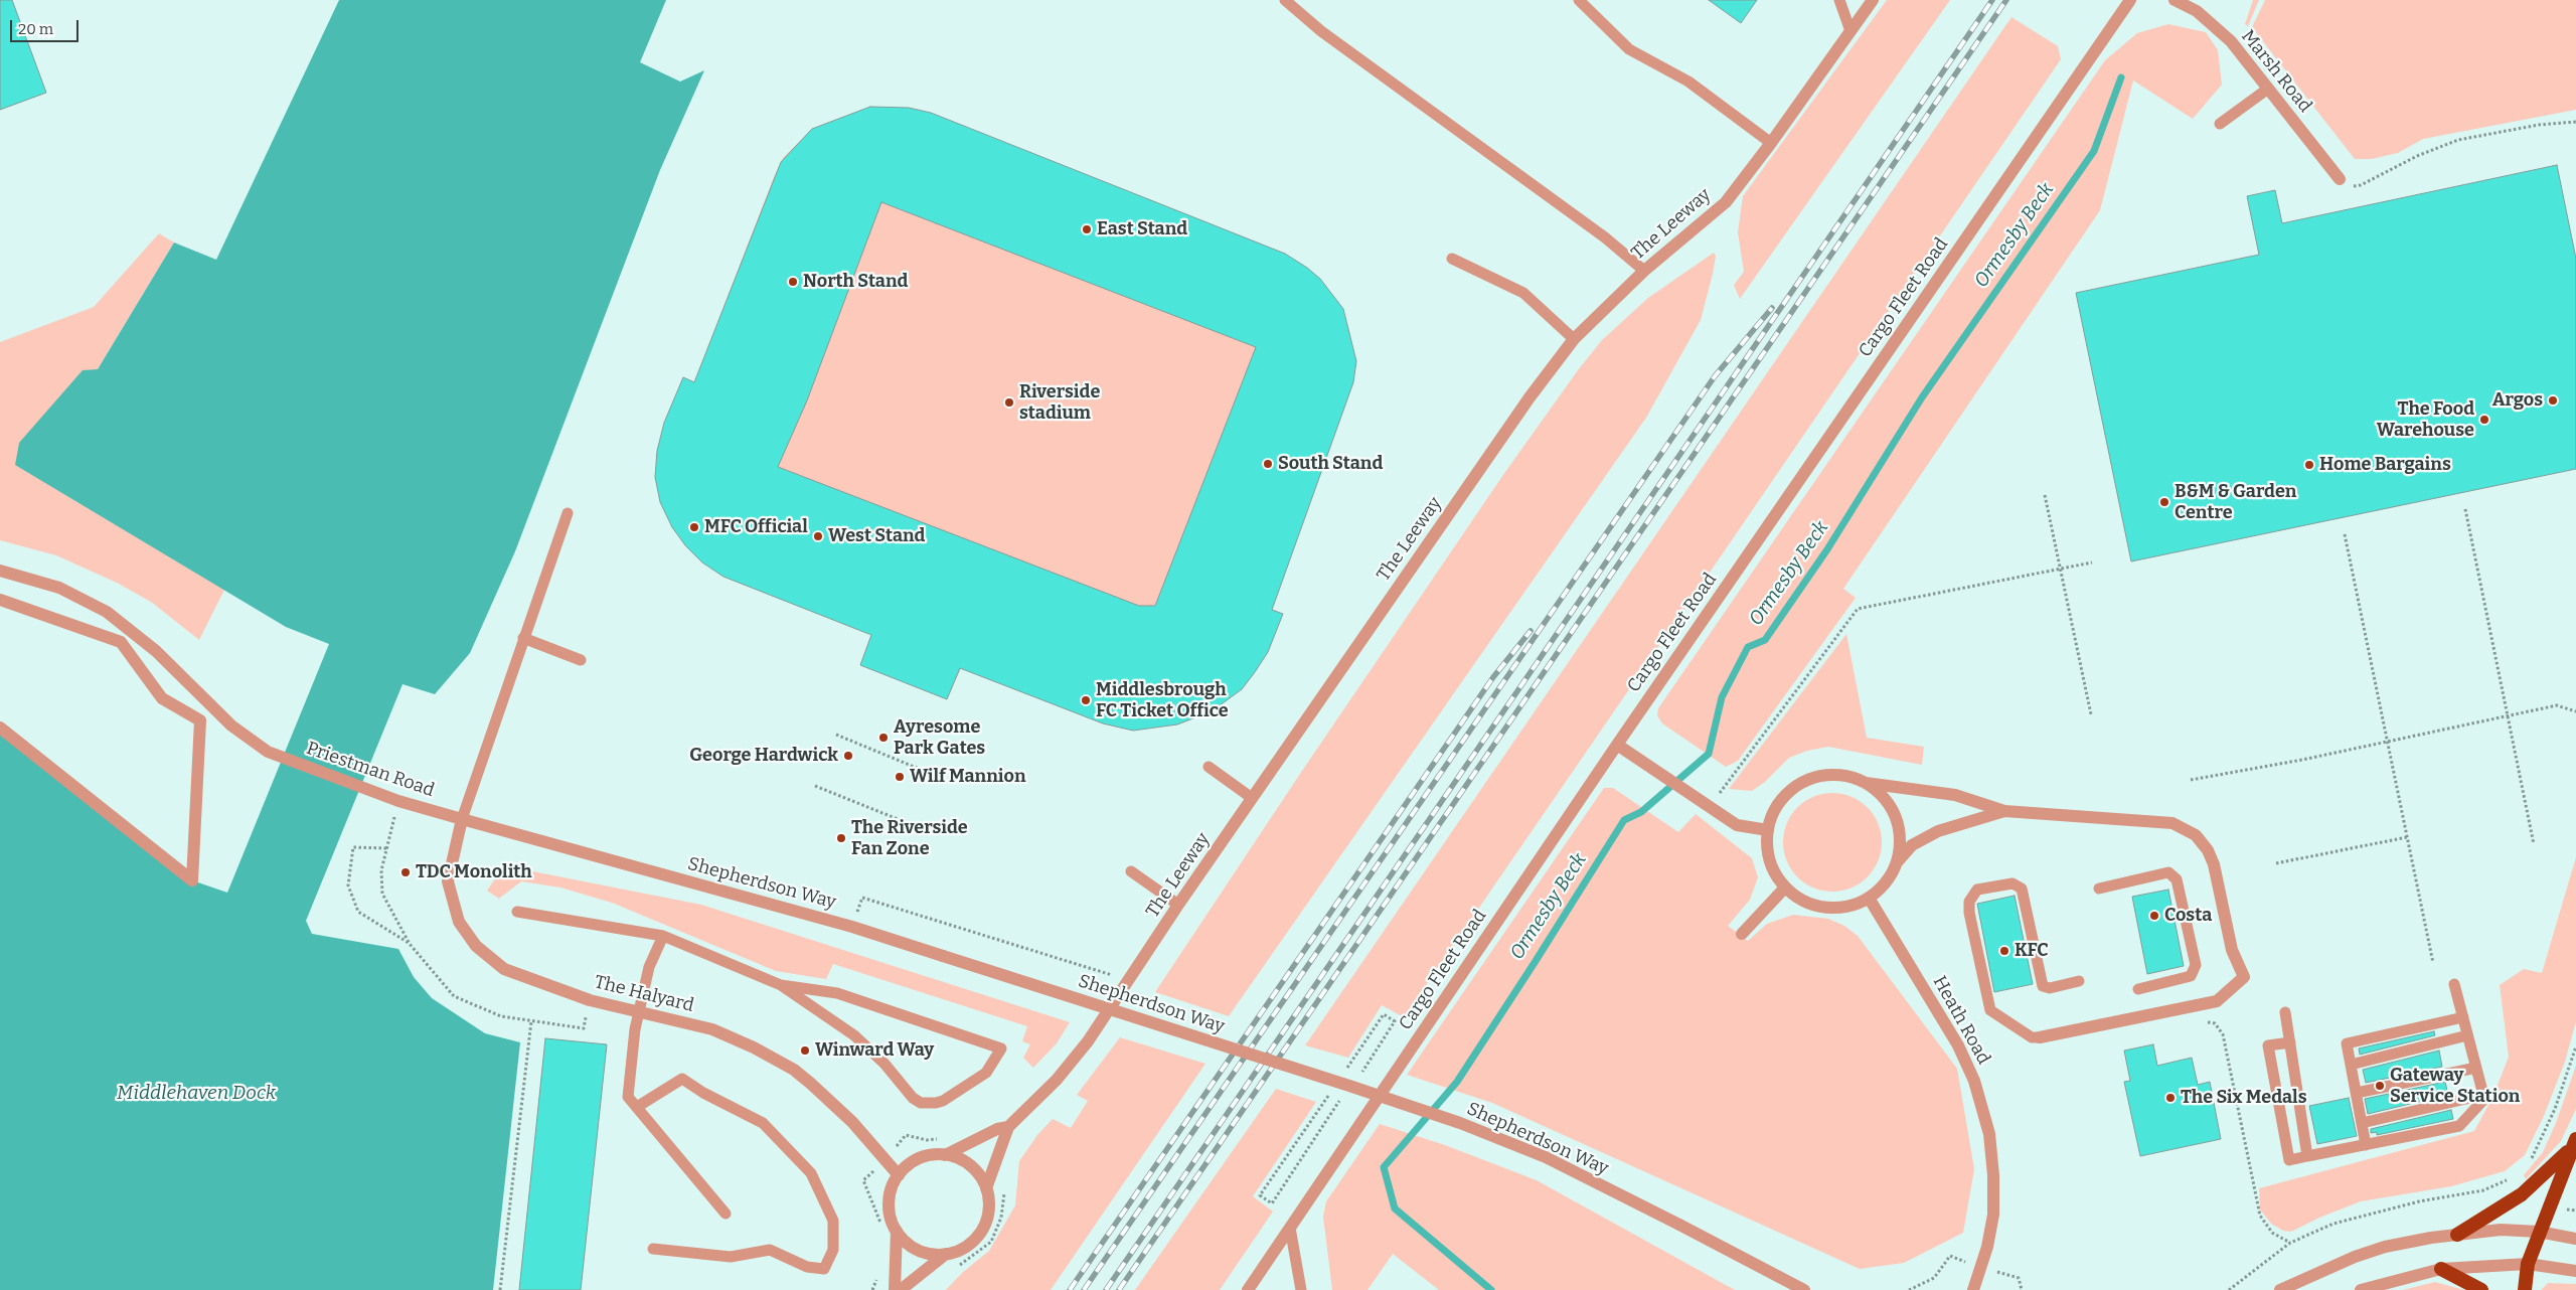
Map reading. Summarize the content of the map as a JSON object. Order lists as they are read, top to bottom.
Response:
{
  "streets": {
    "street": [
      "Marsh Road",
      "The Leeway",
      "Cargo Fleet Road",
      "Priestman Road",
      "Shepherdson Way",
      "The Halyard",
      "Heath Road"
    ]
  },
  "crossings": [
    ["The Leeway", "The Halyard"],
    ["Priestman Road", "Shepherdson Way"],
    ["Priestman Road", "The Halyard"],
    ["Shepherdson Way", "The Halyard"]
  ],
  "water": ["Ormesby Beck", "Middlehaven Dock"],
  "places": [
    "East Stand",
    "North Stand",
    "Argos",
    "Riverside stadium",
    "The Food Warehouse",
    "South Stand",
    "Home Bargains",
    "B&M & Garden Centre",
    "MFC Official",
    "West Stand",
    "Middlesbrough FC Ticket Office",
    "Ayresome Park Gates",
    "George Hardwick",
    "Wilf Mannion",
    "The Riverside Fan Zone",
    "TDC Monolith",
    "Costa",
    "KFC",
    "Winward Way",
    "Gateway Service Station",
    "The Six Medals"
  ],
  "scale_bar": "20 m"
}
